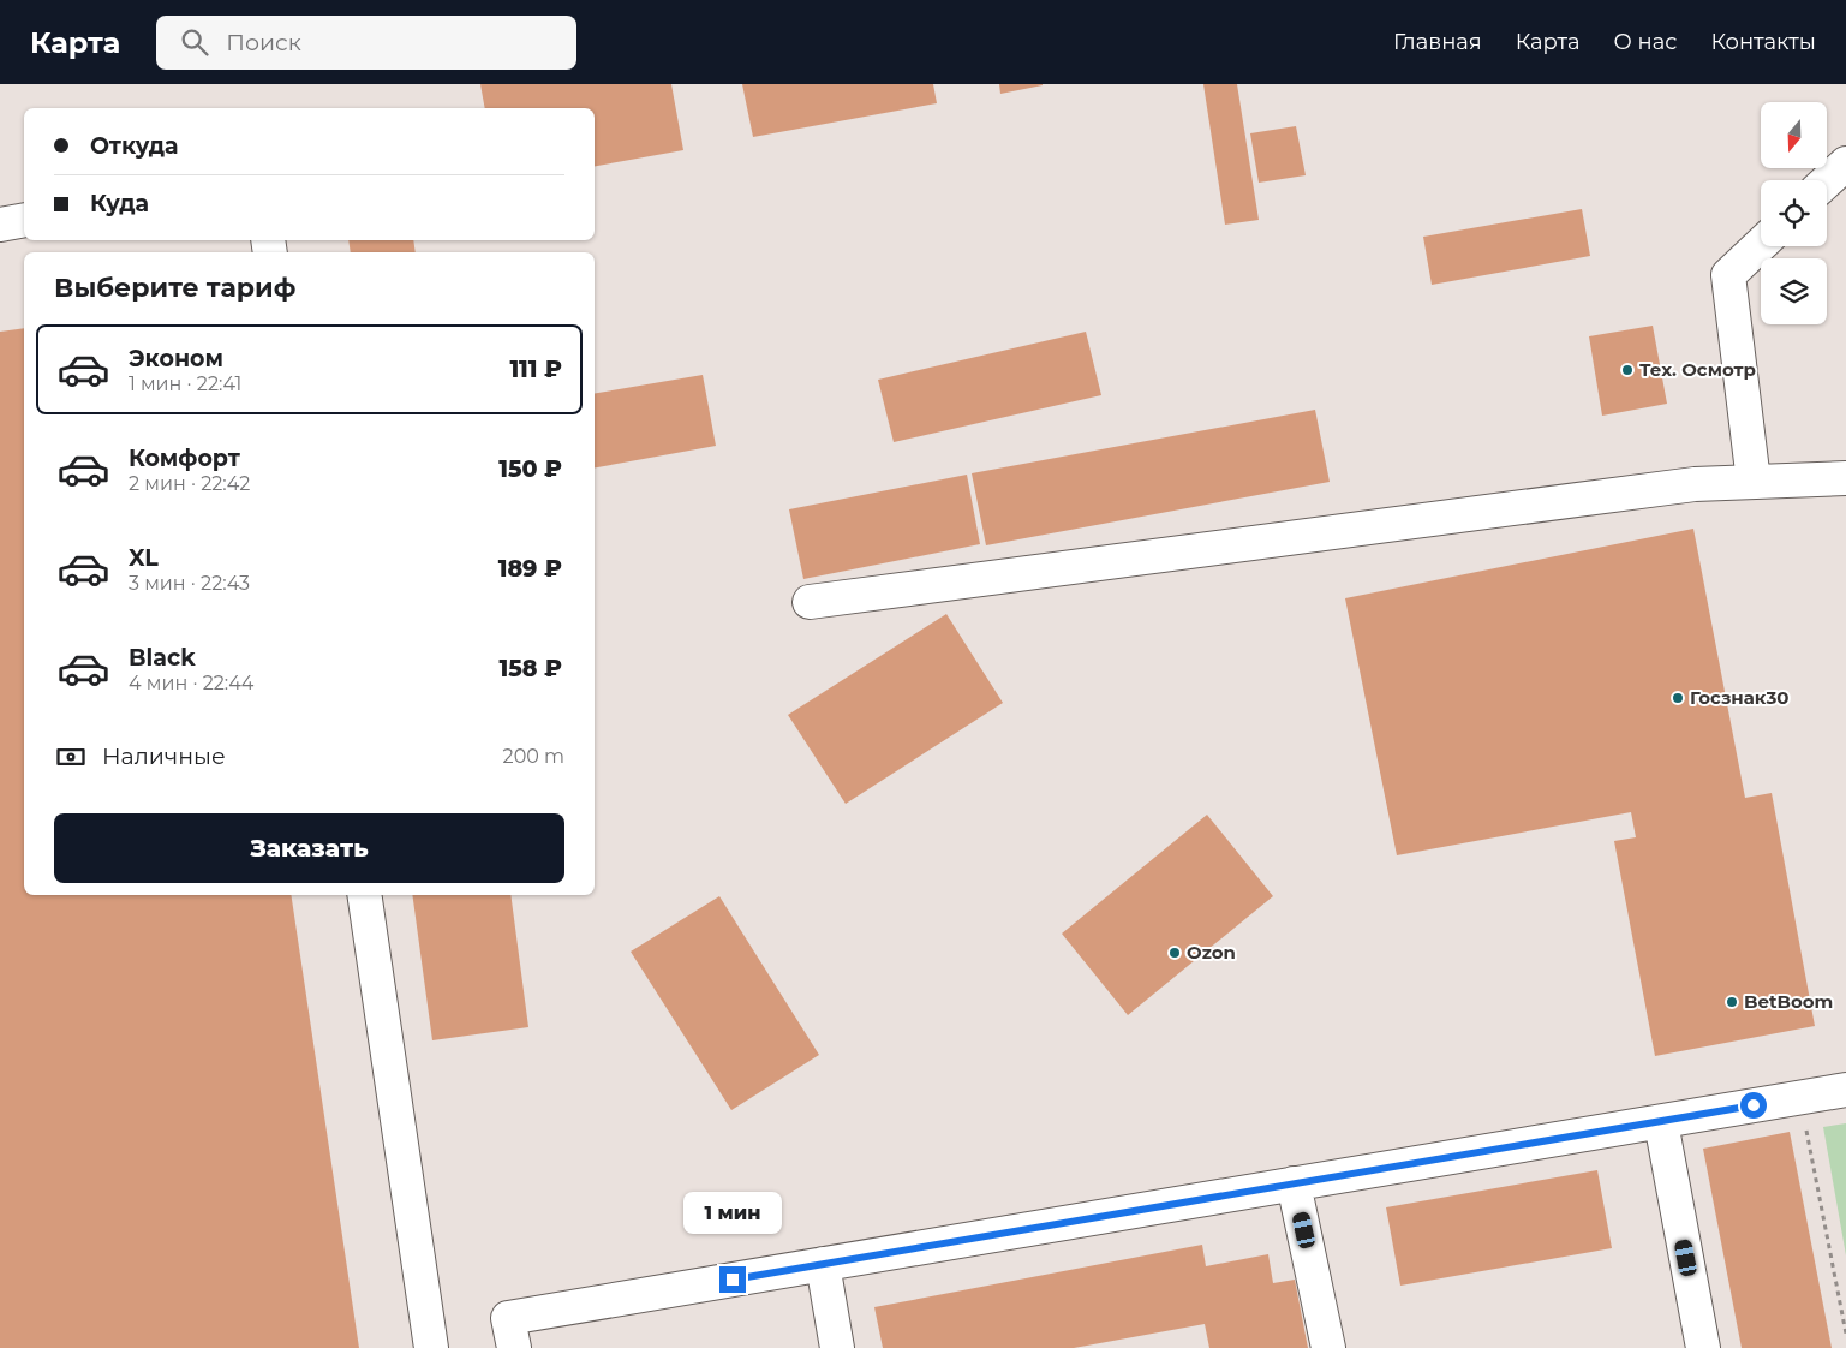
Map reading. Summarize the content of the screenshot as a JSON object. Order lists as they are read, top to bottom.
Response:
{
  "places": [
    "Тех. Осмотр",
    "Госзнак30",
    "Ozon",
    "BetBoom"
  ],
  "north": "bottom",
  "page": {
    "header": "Карта",
    "search": "Поиск",
    "nav": [
      "Главная",
      "Карта",
      "О нас",
      "Контакты"
    ],
    "banner": ["Откуда", "Куда"],
    "heading": "Выберите тариф",
    "list": [
      {
        "name": "Эконом",
        "note": "1 мин · 22:41",
        "value": "111 ₽"
      },
      {
        "name": "Комфорт",
        "note": "2 мин · 22:42",
        "value": "150 ₽"
      },
      {
        "name": "XL",
        "note": "3 мин · 22:43",
        "value": "189 ₽"
      },
      {
        "name": "Black",
        "note": "4 мин · 22:44",
        "value": "158 ₽"
      }
    ],
    "pay": ["Наличные", "200 m"],
    "buttons": "Заказать",
    "bubble": "1 мин"
  }
}
